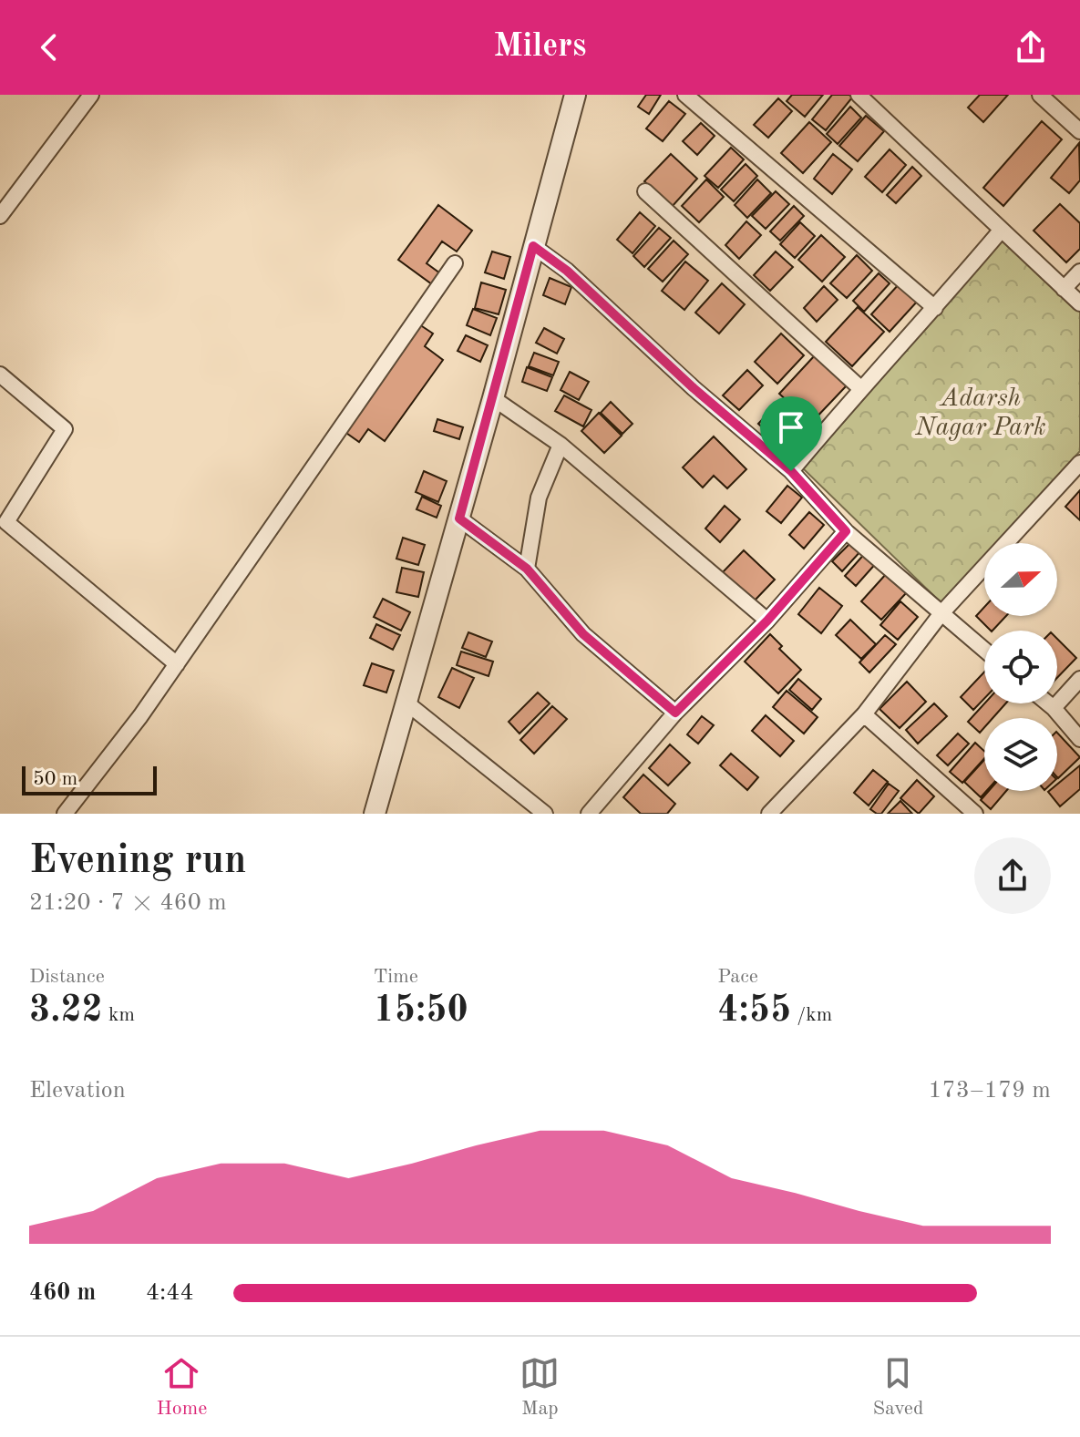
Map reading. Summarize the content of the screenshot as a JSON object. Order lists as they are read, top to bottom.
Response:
{
  "parks": ["Adarsh Nagar Park"],
  "scale_bar": "50 m",
  "north": "right",
  "page": {
    "header": "Milers",
    "scale": "50 m",
    "heading": ["Evening run", "21:20 · 7 × 460 m"],
    "stats": [
      ["Distance", "3.22 km"],
      ["Time", "15:50"],
      ["Pace", "4:55 /km"]
    ],
    "chart": ["Elevation", "173–179 m"],
    "list": [
      {
        "name": "460 m",
        "note": "4:44"
      }
    ],
    "tabs": ["Home", "Map", "Saved"]
  }
}
